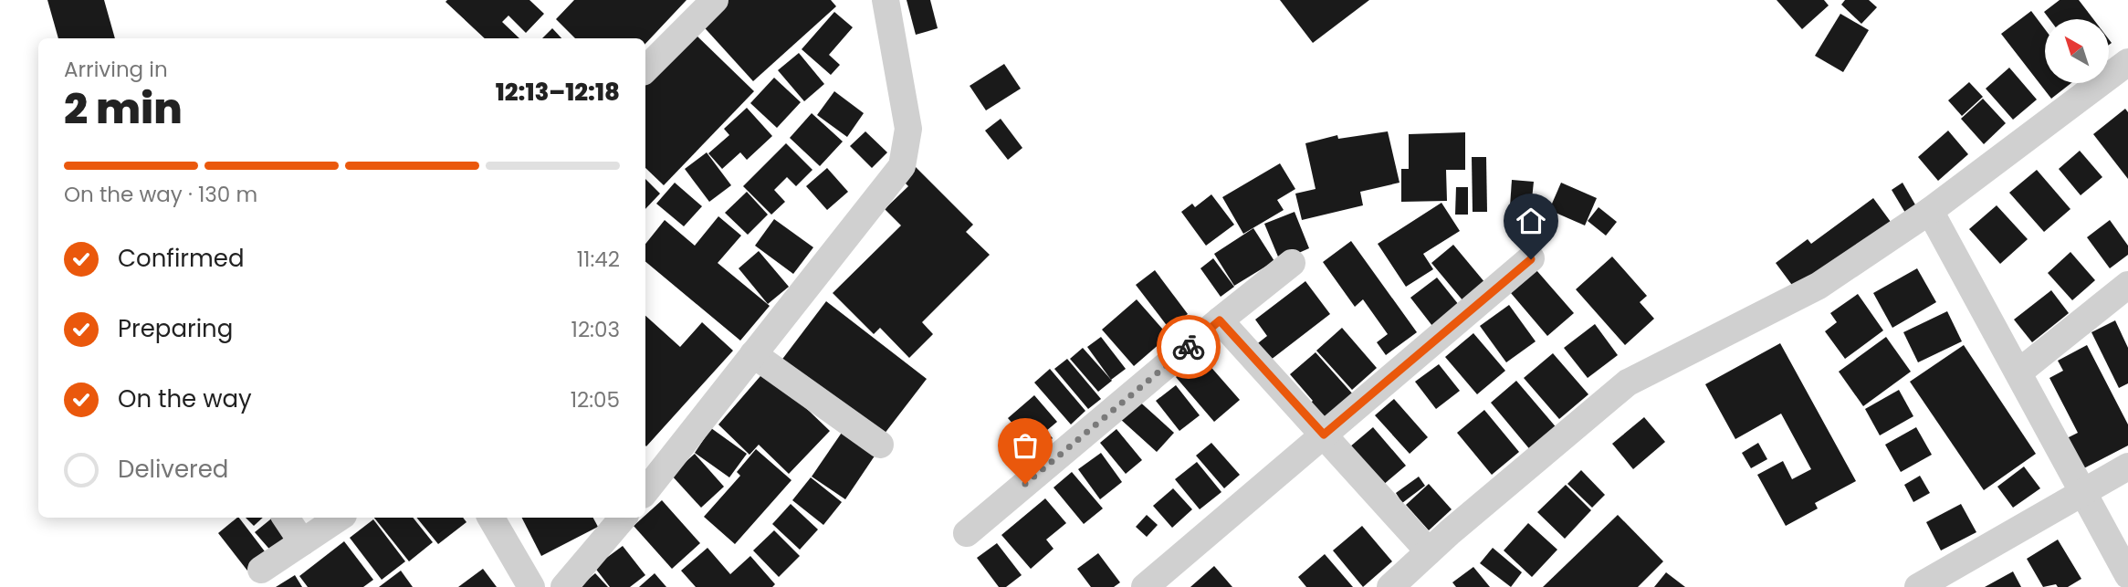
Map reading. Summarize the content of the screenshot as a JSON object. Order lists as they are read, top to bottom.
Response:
{
  "north": "top left",
  "page": {
    "heading": ["2 min", "Arriving in", "12:13–12:18"],
    "bar": "On the way · 130 m",
    "list": [
      ["Confirmed", "11:42"],
      ["Preparing", "12:03"],
      ["On the way", "12:05"],
      "Delivered"
    ]
  }
}
